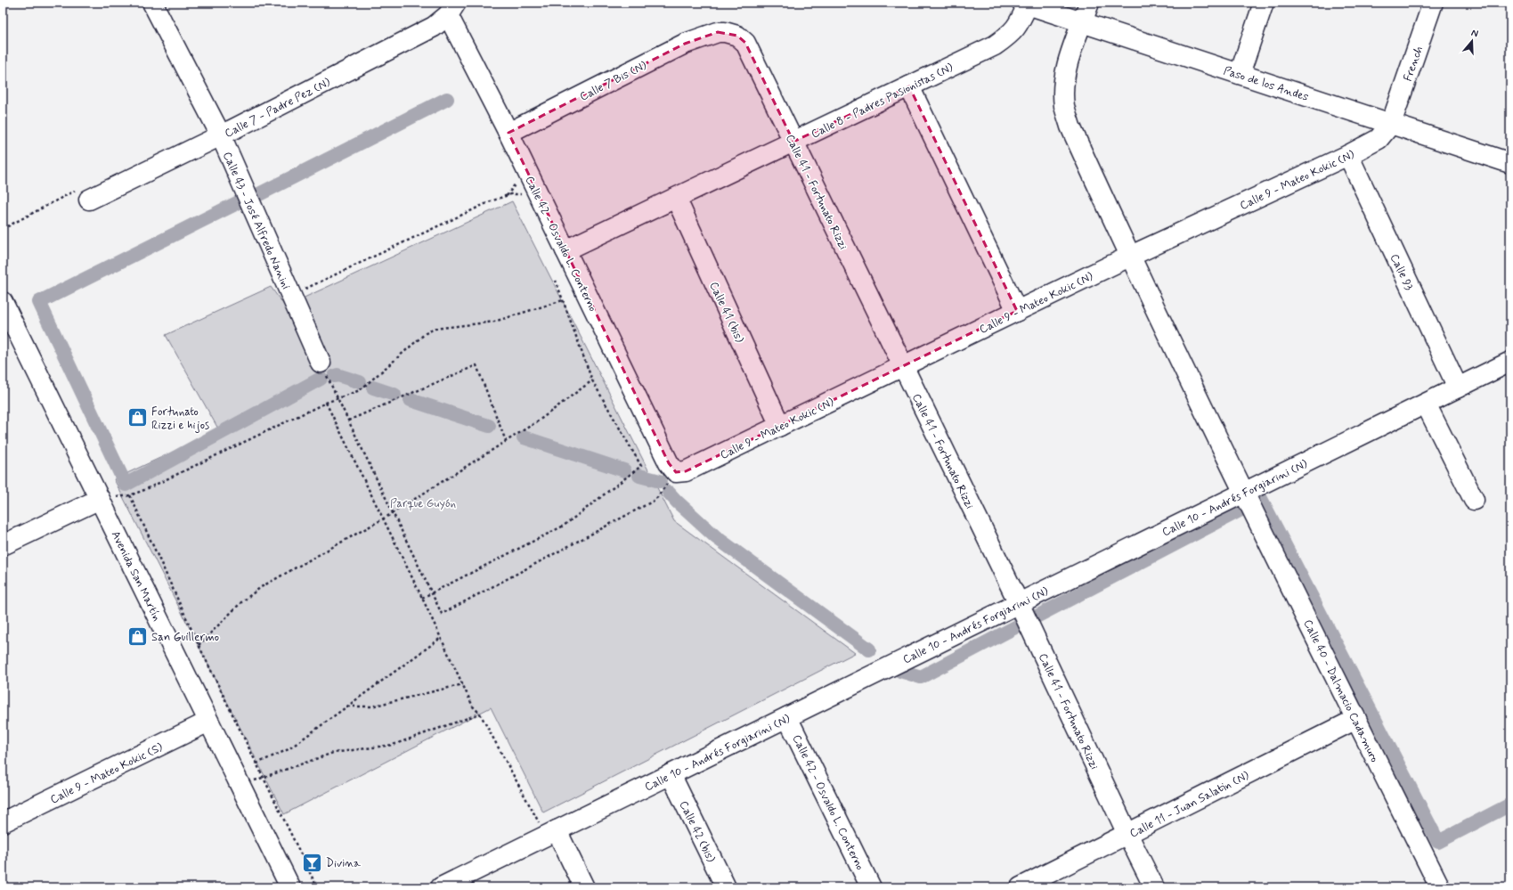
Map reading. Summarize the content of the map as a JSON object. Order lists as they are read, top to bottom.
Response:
{
  "streets": {
    "street": [
      "French",
      "Calle 7 Bis (N)",
      "Paso de los Andes",
      "Calle 8 - Padres Pasionistas (N)",
      "Calle 7 - Padre Pez (N)",
      "Calle 9 - Mateo Kokic (N)",
      "Calle 41 - Fortunato Rizzi",
      "Calle 43 - José Alfredo Nanini",
      "Calle 42 - Osvaldo L. Conterno",
      "Calle 93",
      "Calle 41 (bis)",
      "Calle 10 - Andrés Forgiarini (N)",
      "Avenida San Martín",
      "Calle 40 - Dalmacio Cadamuro",
      "Calle 9 - Mateo Kokic (S)",
      "Calle 11 - Juan Salatin (N)",
      "Calle 42 (bis)"
    ]
  },
  "crossings": [
    ["French", "Paso de los Andes"],
    ["French", "Calle 9 - Mateo Kokic (N)"],
    ["Calle 7 Bis (N)", "Calle 41 - Fortunato Rizzi"],
    ["Calle 7 Bis (N)", "Calle 42 - Osvaldo L. Conterno"],
    ["Paso de los Andes", "Calle 8 - Padres Pasionistas (N)"],
    ["Paso de los Andes", "Calle 9 - Mateo Kokic (N)"],
    ["Paso de los Andes", "Calle 40 - Dalmacio Cadamuro"],
    ["Calle 8 - Padres Pasionistas (N)", "Calle 41 - Fortunato Rizzi"],
    ["Calle 8 - Padres Pasionistas (N)", "Calle 42 - Osvaldo L. Conterno"],
    ["Calle 8 - Padres Pasionistas (N)", "Calle 41 (bis)"],
    ["Calle 7 - Padre Pez (N)", "Calle 43 - José Alfredo Nanini"],
    ["Calle 7 - Padre Pez (N)", "Calle 42 - Osvaldo L. Conterno"],
    ["Calle 9 - Mateo Kokic (N)", "Calle 41 - Fortunato Rizzi"],
    ["Calle 9 - Mateo Kokic (N)", "Calle 42 - Osvaldo L. Conterno"],
    ["Calle 9 - Mateo Kokic (N)", "Calle 93"],
    ["Calle 9 - Mateo Kokic (N)", "Calle 41 (bis)"],
    ["Calle 9 - Mateo Kokic (N)", "Calle 40 - Dalmacio Cadamuro"],
    ["Calle 41 - Fortunato Rizzi", "Calle 10 - Andrés Forgiarini (N)"],
    ["Calle 41 - Fortunato Rizzi", "Calle 11 - Juan Salatin (N)"],
    ["Calle 42 - Osvaldo L. Conterno", "Calle 10 - Andrés Forgiarini (N)"],
    ["Calle 93", "Calle 10 - Andrés Forgiarini (N)"],
    ["Calle 10 - Andrés Forgiarini (N)", "Calle 40 - Dalmacio Cadamuro"],
    ["Calle 10 - Andrés Forgiarini (N)", "Calle 42 (bis)"],
    ["Avenida San Martín", "Calle 9 - Mateo Kokic (S)"],
    ["Calle 40 - Dalmacio Cadamuro", "Calle 11 - Juan Salatin (N)"]
  ],
  "parks": ["Parque Guyón"],
  "places": {
    "shop": ["Fortunato Rizzi e hijos", "San Guillermo"],
    "bar": ["Divina"]
  },
  "north": "top"
}
